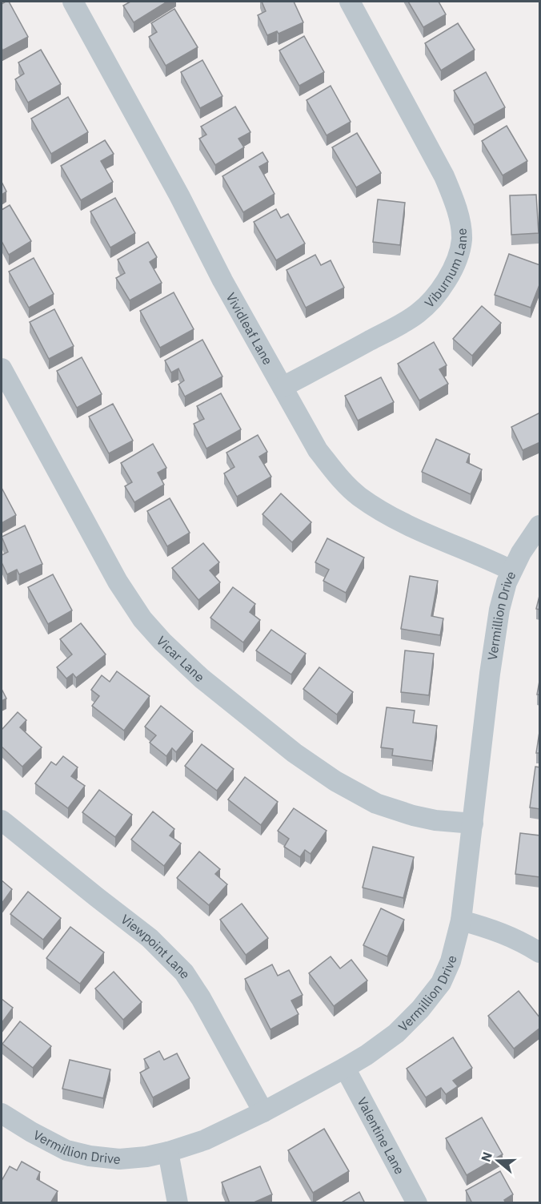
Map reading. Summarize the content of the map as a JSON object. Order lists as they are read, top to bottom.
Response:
{
  "streets": {
    "street": [
      "Viburnum Lane",
      "Vividleaf Lane",
      "Vermillion Drive",
      "Vicar Lane",
      "Viewpoint Lane",
      "Valentine Lane"
    ]
  },
  "crossings": [
    ["Viburnum Lane", "Vividleaf Lane"],
    ["Vividleaf Lane", "Vermillion Drive"],
    ["Vermillion Drive", "Vicar Lane"],
    ["Vermillion Drive", "Viewpoint Lane"],
    ["Vermillion Drive", "Valentine Lane"]
  ],
  "north": "left"
}
